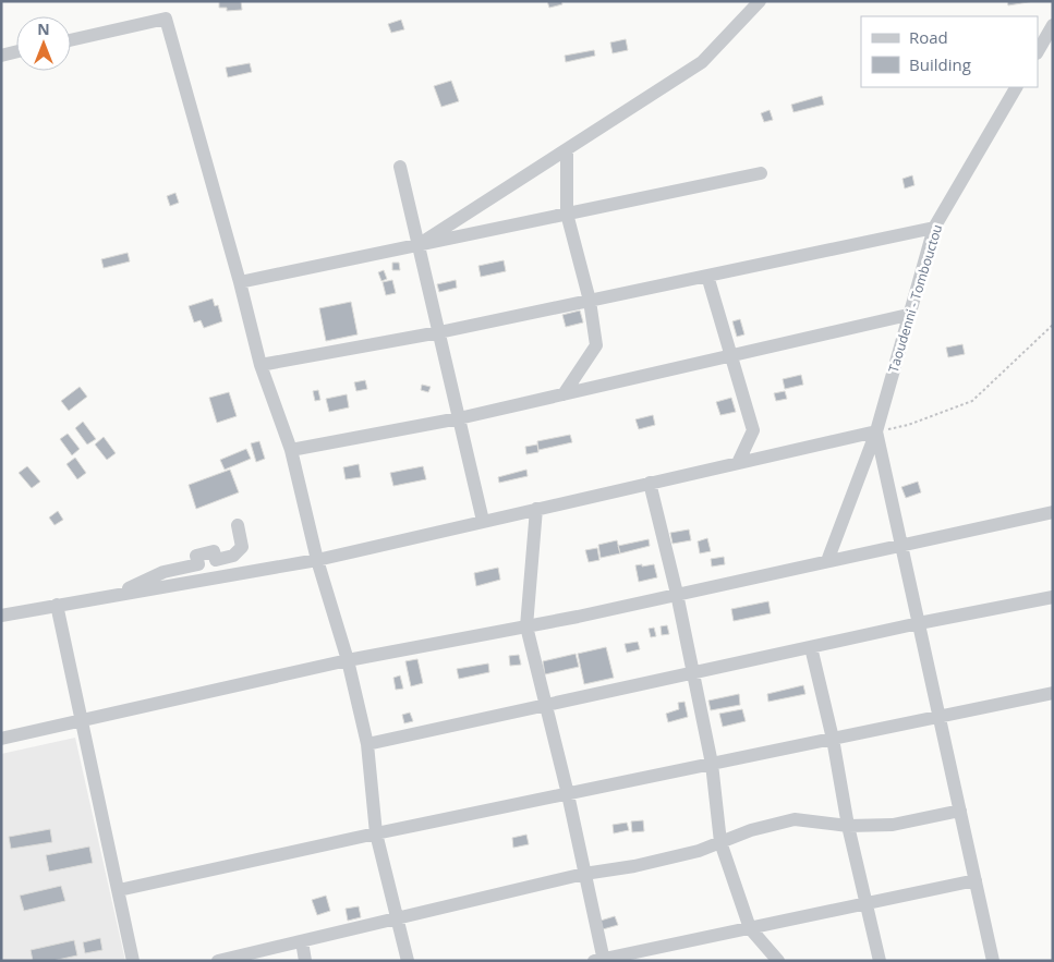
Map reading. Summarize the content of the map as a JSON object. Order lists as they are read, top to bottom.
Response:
{
  "streets": {
    "street": ["Taoudenni - Tombouctou"]
  },
  "legend": ["Road", "Building"],
  "north": "top"
}
